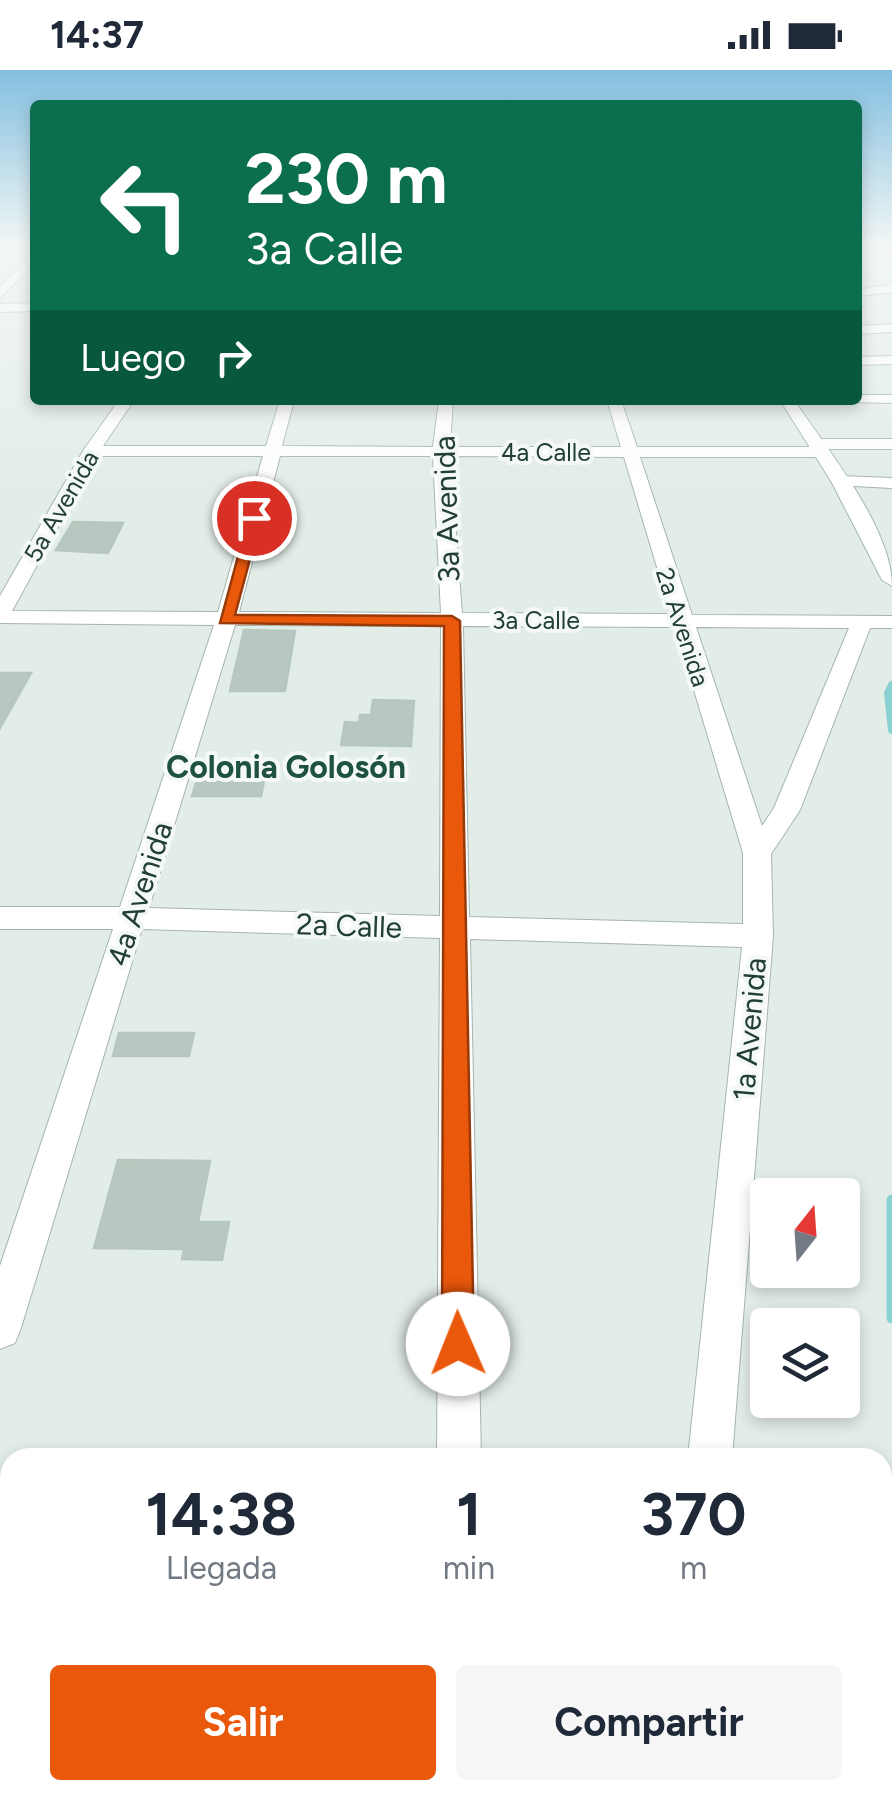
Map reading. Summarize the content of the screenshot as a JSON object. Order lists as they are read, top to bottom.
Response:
{
  "streets": {
    "street": [
      "4a Calle",
      "5a Avenida",
      "3a Avenida",
      "3a Calle",
      "2a Avenida",
      "4a Avenida",
      "2a Calle",
      "1a Avenida"
    ]
  },
  "crossings": [
    ["4a Calle", "5a Avenida"],
    ["4a Calle", "3a Avenida"],
    ["4a Calle", "2a Avenida"],
    ["4a Calle", "4a Avenida"],
    ["5a Avenida", "3a Calle"],
    ["3a Avenida", "3a Calle"],
    ["3a Avenida", "2a Calle"],
    ["3a Calle", "2a Avenida"],
    ["3a Calle", "4a Avenida"],
    ["2a Avenida", "1a Avenida"],
    ["4a Avenida", "2a Calle"],
    ["2a Calle", "1a Avenida"]
  ],
  "districts": ["Colonia Golosón"],
  "north": "top",
  "page": {
    "status": "14:37",
    "turn": ["230 m", "3a Calle"],
    "then": "Luego",
    "eta": [
      "14:38",
      "Llegada",
      "1",
      "min",
      "370",
      "m"
    ],
    "buttons": ["Salir", "Compartir"]
  }
}
